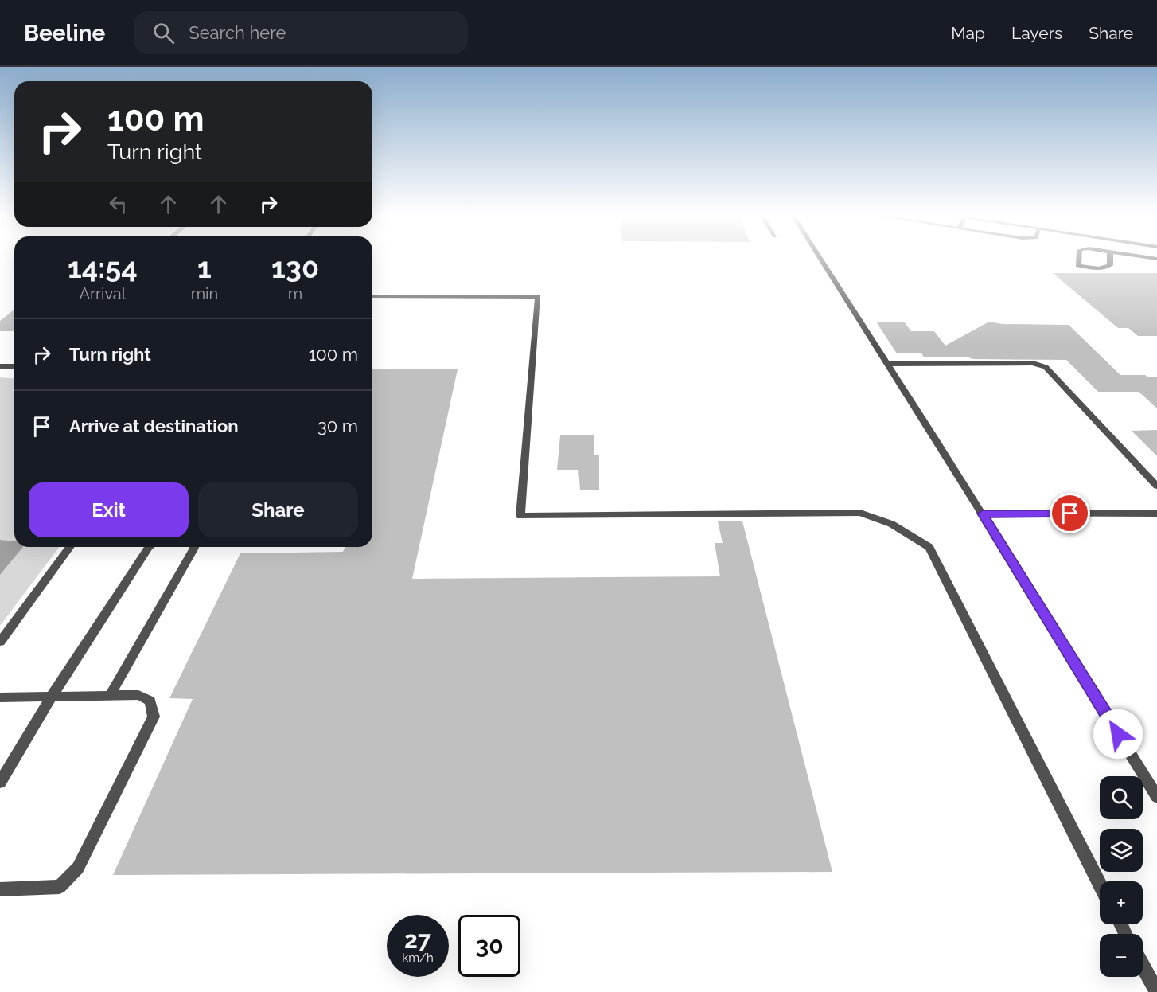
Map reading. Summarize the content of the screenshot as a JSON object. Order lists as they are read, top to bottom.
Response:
{
  "page": {
    "header": "Beeline",
    "search": "Search here",
    "nav": ["Map", "Layers", "Share"],
    "turn": ["100 m", "Turn right"],
    "eta": [
      "14:54",
      "Arrival",
      "1",
      "min",
      "130",
      "m"
    ],
    "list": [
      {
        "name": "Turn right",
        "value": "100 m"
      },
      {
        "name": "Arrive at destination",
        "value": "30 m"
      }
    ],
    "buttons": ["Exit", "Share"],
    "map_buttons": ["+", "−"],
    "speed": "27 km/h",
    "limit": "30"
  }
}
